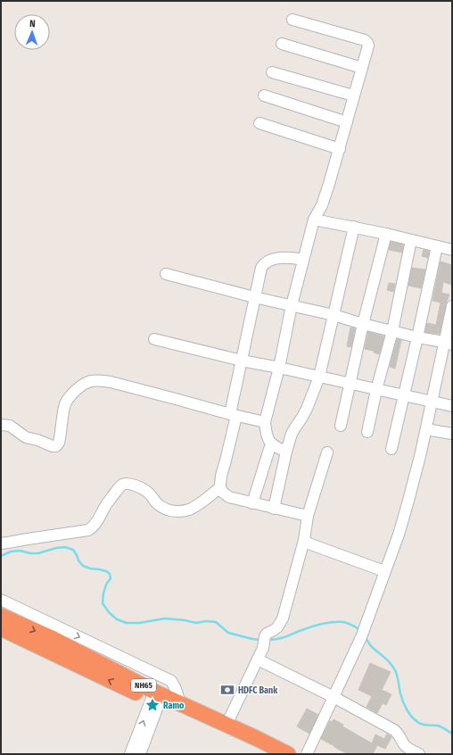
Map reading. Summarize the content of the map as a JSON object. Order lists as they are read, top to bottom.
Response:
{
  "streets": {
    "highway": ["NH65"]
  },
  "places": {
    "bank": ["HDFC Bank"],
    "place": ["Ramo"]
  },
  "north": "top"
}
